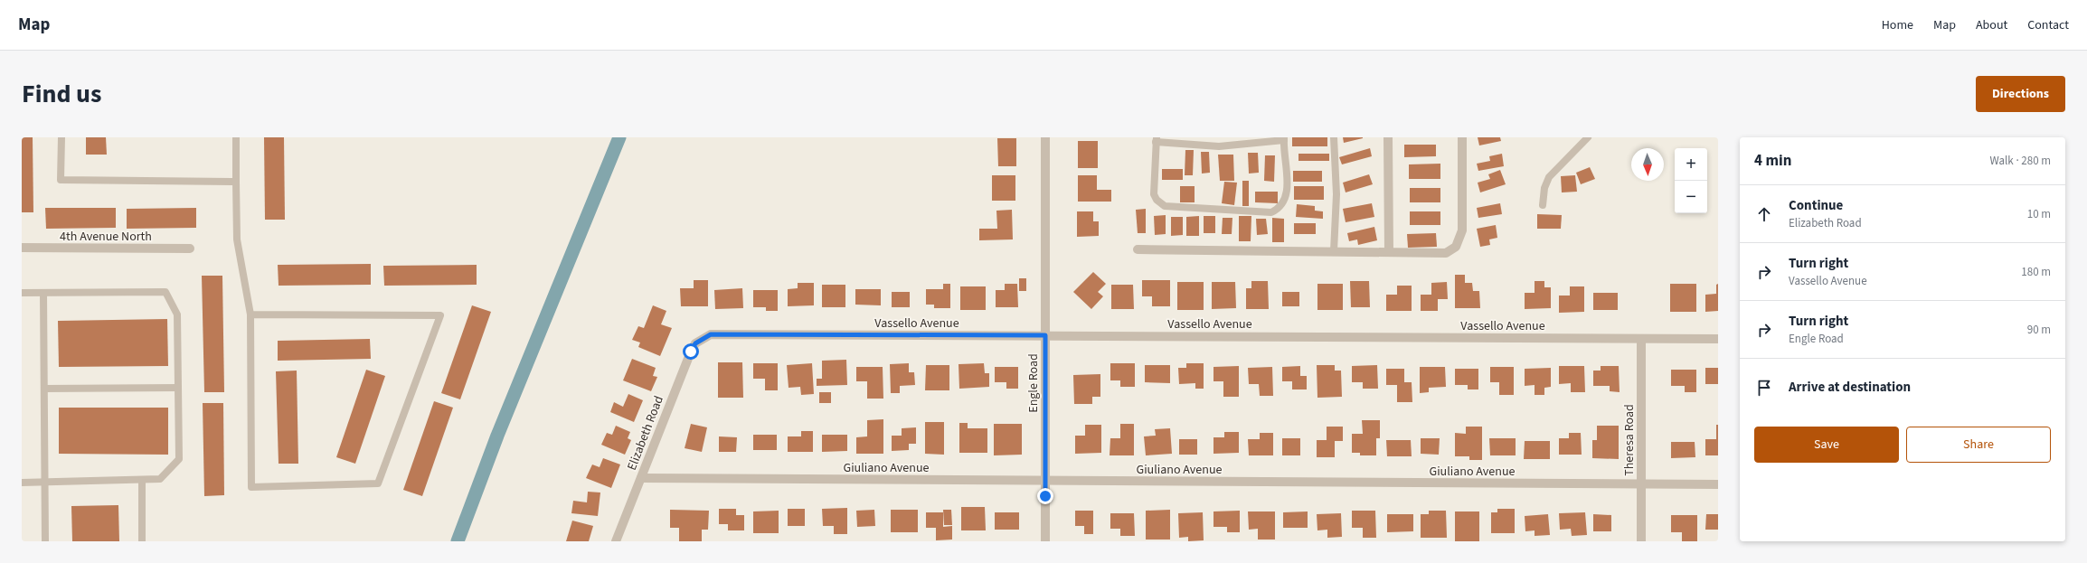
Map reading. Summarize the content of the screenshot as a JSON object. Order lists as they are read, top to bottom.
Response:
{
  "streets": {
    "street": [
      "4th Avenue North",
      "Vassello Avenue",
      "Engle Road",
      "Elizabeth Road",
      "Theresa Road",
      "Giuliano Avenue"
    ]
  },
  "crossings": [
    ["Vassello Avenue", "Engle Road"],
    ["Vassello Avenue", "Elizabeth Road"],
    ["Vassello Avenue", "Theresa Road"],
    ["Engle Road", "Giuliano Avenue"],
    ["Elizabeth Road", "Giuliano Avenue"],
    ["Theresa Road", "Giuliano Avenue"]
  ],
  "north": "bottom",
  "page": {
    "header": "Map",
    "nav": [
      "Home",
      "Map",
      "About",
      "Contact"
    ],
    "title": "Find us",
    "buttons": [
      "Directions",
      ["Save", "Share"]
    ],
    "heading": ["4 min", "Walk · 280 m"],
    "map_buttons": ["+", "−"],
    "list": [
      ["Continue", "Elizabeth Road", "10 m"],
      ["Turn right", "Vassello Avenue", "180 m"],
      ["Turn right", "Engle Road", "90 m"],
      "Arrive at destination"
    ]
  }
}
